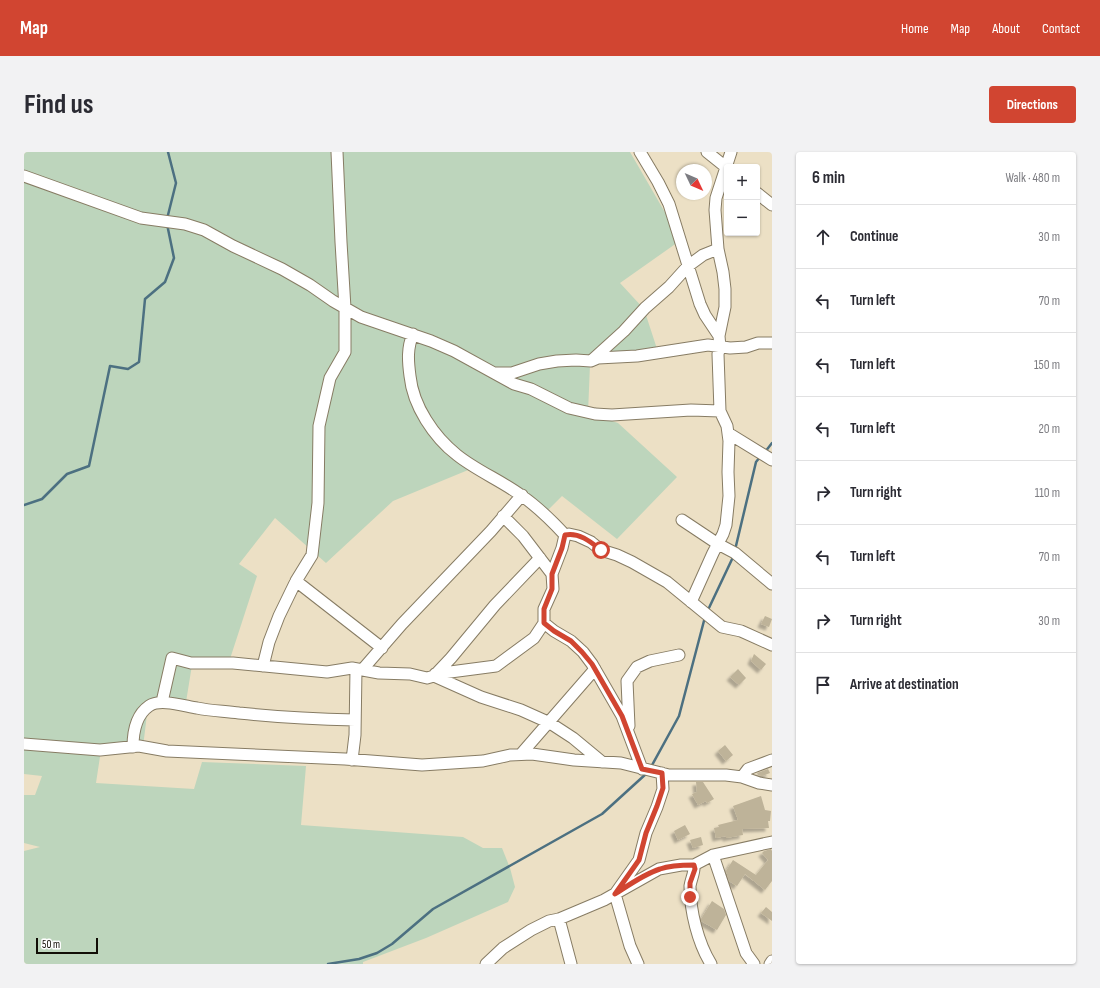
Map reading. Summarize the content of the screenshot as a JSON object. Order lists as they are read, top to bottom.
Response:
{
  "scale_bar": "50 m",
  "north": "bottom right",
  "page": {
    "header": "Map",
    "nav": [
      "Home",
      "Map",
      "About",
      "Contact"
    ],
    "buttons": "Directions",
    "title": "Find us",
    "heading": ["6 min", "Walk · 480 m"],
    "map_buttons": ["+", "−"],
    "list": [
      ["Continue", "30 m"],
      ["Turn left", "70 m"],
      ["Turn left", "150 m"],
      ["Turn left", "20 m"],
      ["Turn right", "110 m"],
      ["Turn left", "70 m"],
      ["Turn right", "30 m"],
      "Arrive at destination"
    ],
    "scale": "50 m"
  }
}
